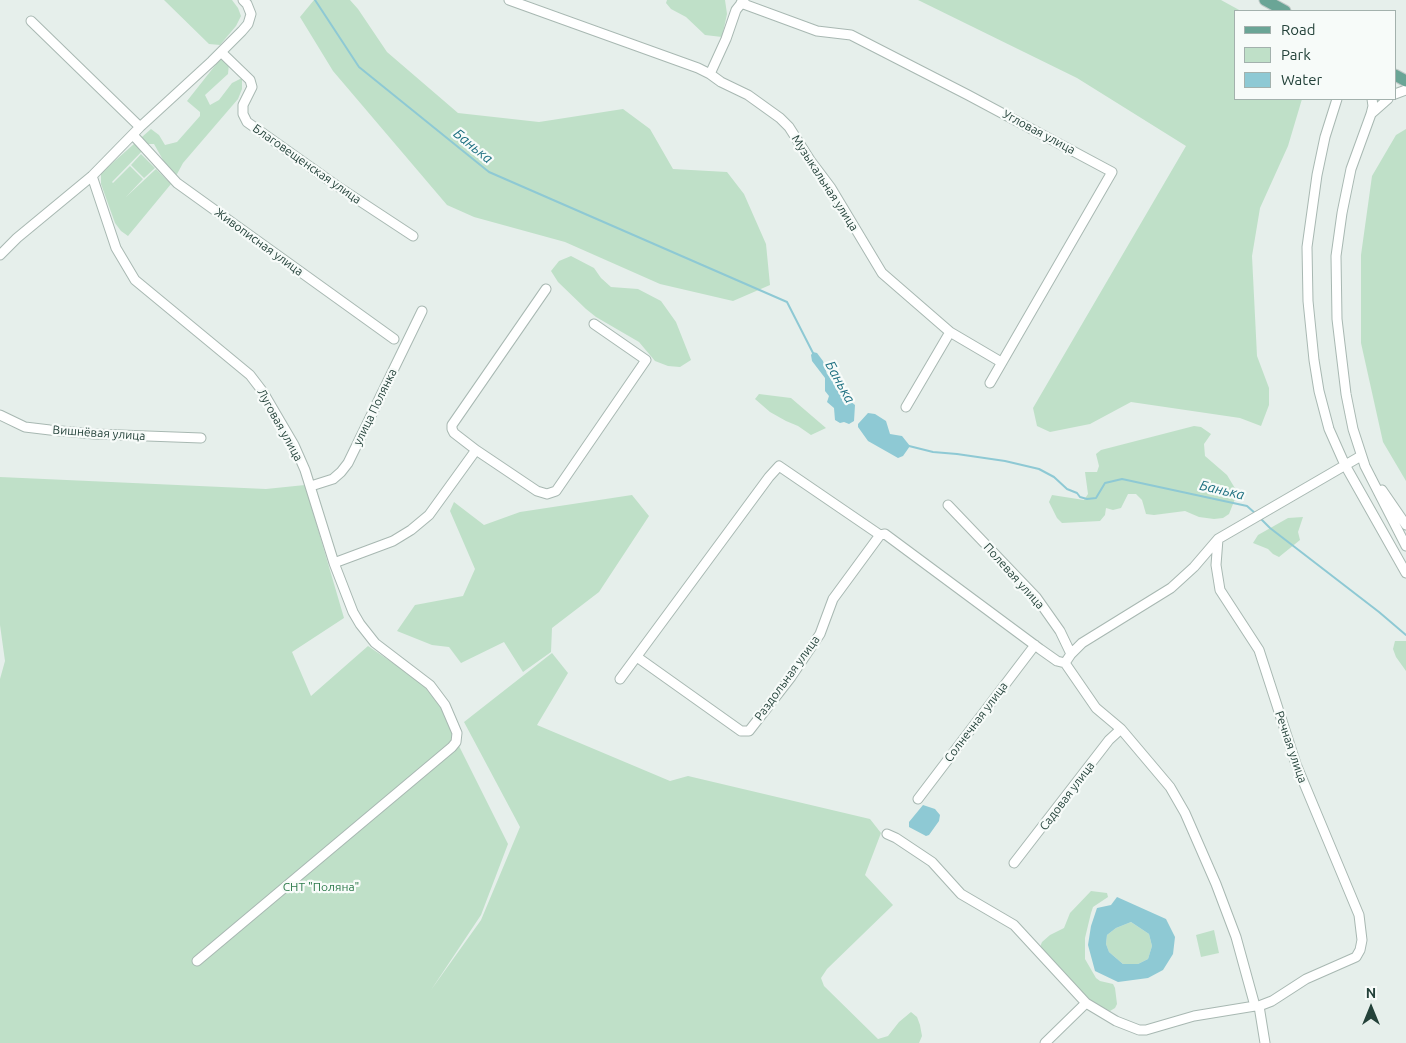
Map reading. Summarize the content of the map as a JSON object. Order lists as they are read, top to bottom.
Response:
{
  "streets": {
    "street": [
      "Угловая улица",
      "Благовещенская улица",
      "Музыкальная улица",
      "Живописная улица",
      "улица Полянка",
      "Луговая улица",
      "Вишнёвая улица",
      "Полевая улица",
      "Раздольная улица",
      "Солнечная улица",
      "Речная улица",
      "Садовая улица"
    ]
  },
  "crossings": [
    ["Угловая улица", "Музыкальная улица"],
    ["улица Полянка", "Луговая улица"]
  ],
  "water": ["Банька"],
  "parks": ["СНТ \"Поляна\""],
  "legend": ["Road", "Park", "Water"],
  "north": "top"
}
